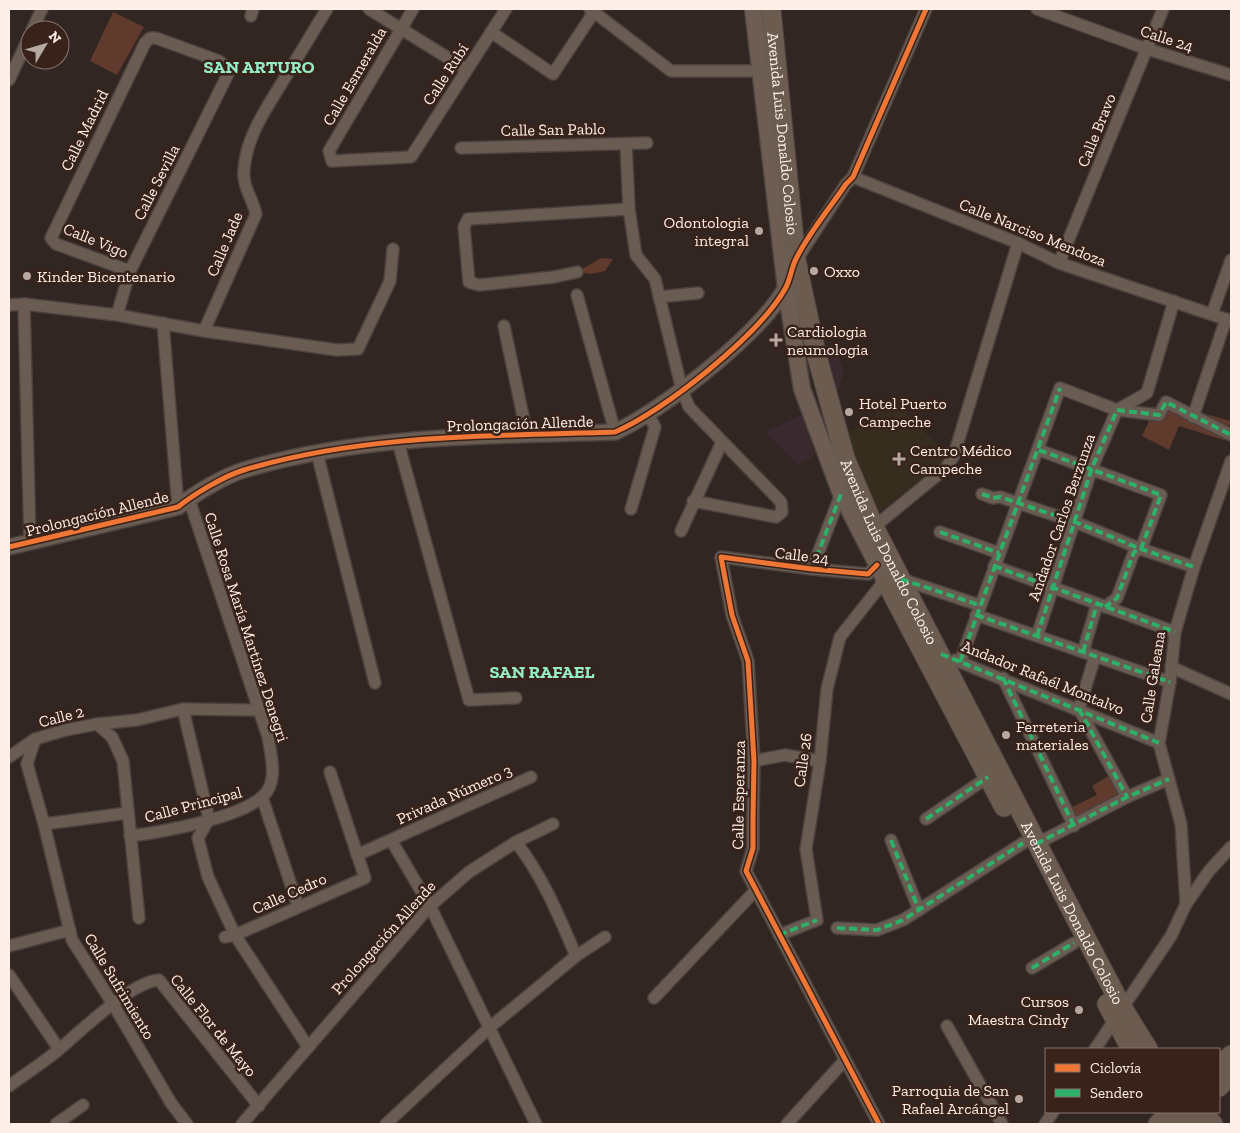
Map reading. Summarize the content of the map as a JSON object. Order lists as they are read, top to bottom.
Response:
{
  "streets": {
    "main road": ["Avenida Luis Donaldo Colosio"],
    "street": [
      "Calle 24",
      "Calle Rubí",
      "Calle Esmeralda",
      "Calle San Pablo",
      "Calle Madrid",
      "Calle Bravo",
      "Calle Sevilla",
      "Calle Narciso Mendoza",
      "Calle Vigo",
      "Calle Jade",
      "Prolongación Allende",
      "Andador Carlos Berzunza",
      "Calle Rosa María Martínez Denegri",
      "Andador Rafaél Montalvo",
      "Calle Galeana",
      "Calle 2",
      "Calle 26",
      "Privada Número 3",
      "Calle Esperanza",
      "Calle Principal",
      "Calle Cedro",
      "Calle Sufrimiento",
      "Calle Flor de Mayo"
    ]
  },
  "crossings": [
    ["Calle 24", "Calle Bravo"],
    ["Calle 24", "Avenida Luis Donaldo Colosio"],
    ["Calle 24", "Calle 26"],
    ["Calle 24", "Calle Esperanza"],
    ["Calle Rubí", "Calle Esmeralda"],
    ["Calle Madrid", "Calle Sevilla"],
    ["Calle Madrid", "Calle Vigo"],
    ["Calle Bravo", "Calle Narciso Mendoza"],
    ["Avenida Luis Donaldo Colosio", "Prolongación Allende"],
    ["Avenida Luis Donaldo Colosio", "Andador Rafaél Montalvo"],
    ["Avenida Luis Donaldo Colosio", "Calle 26"],
    ["Calle Sevilla", "Calle Vigo"],
    ["Prolongación Allende", "Calle Rosa María Martínez Denegri"],
    ["Prolongación Allende", "Calle Flor de Mayo"],
    ["Calle Rosa María Martínez Denegri", "Calle 2"],
    ["Calle Rosa María Martínez Denegri", "Calle Principal"],
    ["Andador Rafaél Montalvo", "Calle Galeana"],
    ["Calle 2", "Calle Principal"],
    ["Calle 2", "Calle Sufrimiento"],
    ["Calle 26", "Calle Esperanza"],
    ["Privada Número 3", "Calle Cedro"],
    ["Calle Principal", "Calle Sufrimiento"],
    ["Calle Sufrimiento", "Calle Flor de Mayo"]
  ],
  "districts": ["SAN ARTURO", "SAN RAFAEL"],
  "places": {
    "other": [
      "Odontologia integral",
      "Oxxo",
      "Kinder Bicentenario",
      "Hotel Puerto Campeche",
      "Ferreteria materiales",
      "Cursos Maestra Cindy",
      "Parroquia de San Rafael Arcángel"
    ],
    "health": ["Cardiologia neumologia", "Centro Médico Campeche"]
  },
  "legend": ["Ciclovía", "Sendero"],
  "north": "top right"
}
